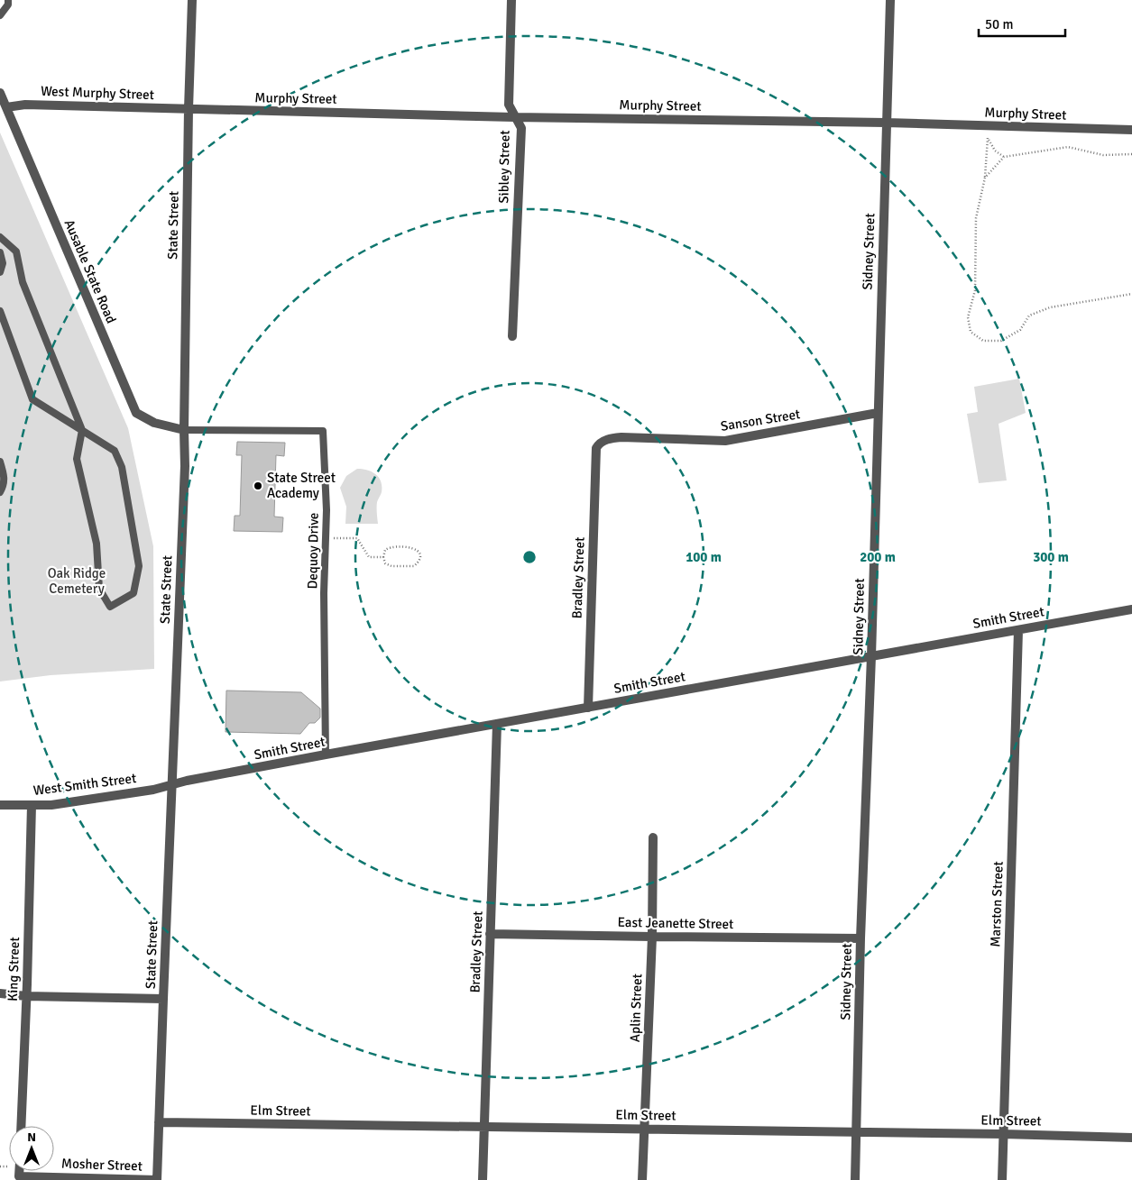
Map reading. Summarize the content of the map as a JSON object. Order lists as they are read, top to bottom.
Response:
{
  "streets": {
    "street": [
      "West Murphy Street",
      "Murphy Street",
      "Sibley Street",
      "State Street",
      "Sidney Street",
      "Ausable State Road",
      "Sanson Street",
      "Bradley Street",
      "Smith Street",
      "West Smith Street",
      "Marston Street",
      "East Jeanette Street",
      "King Street",
      "Aplin Street",
      "Elm Street",
      "Mosher Street"
    ],
    "lane": ["Dequoy Drive"]
  },
  "crossings": [
    ["West Murphy Street", "Murphy Street"],
    ["West Murphy Street", "State Street"],
    ["West Murphy Street", "Ausable State Road"],
    ["Murphy Street", "Sibley Street"],
    ["Murphy Street", "State Street"],
    ["Murphy Street", "Sidney Street"],
    ["State Street", "Ausable State Road"],
    ["State Street", "Dequoy Drive"],
    ["State Street", "Smith Street"],
    ["State Street", "West Smith Street"],
    ["State Street", "Elm Street"],
    ["State Street", "Mosher Street"],
    ["Sidney Street", "Sanson Street"],
    ["Sidney Street", "Smith Street"],
    ["Sidney Street", "East Jeanette Street"],
    ["Sidney Street", "Elm Street"],
    ["Ausable State Road", "Dequoy Drive"],
    ["Sanson Street", "Bradley Street"],
    ["Dequoy Drive", "Smith Street"],
    ["Bradley Street", "Smith Street"],
    ["Bradley Street", "East Jeanette Street"],
    ["Bradley Street", "Elm Street"],
    ["Smith Street", "West Smith Street"],
    ["Smith Street", "Marston Street"],
    ["West Smith Street", "King Street"],
    ["Marston Street", "Elm Street"],
    ["East Jeanette Street", "Aplin Street"],
    ["Aplin Street", "Elm Street"]
  ],
  "parks": ["Oak Ridge Cemetery"],
  "places": ["State Street Academy"],
  "scale_bar": "50 m",
  "north": "top",
  "rings": ["100 m", "200 m", "300 m"]
}
